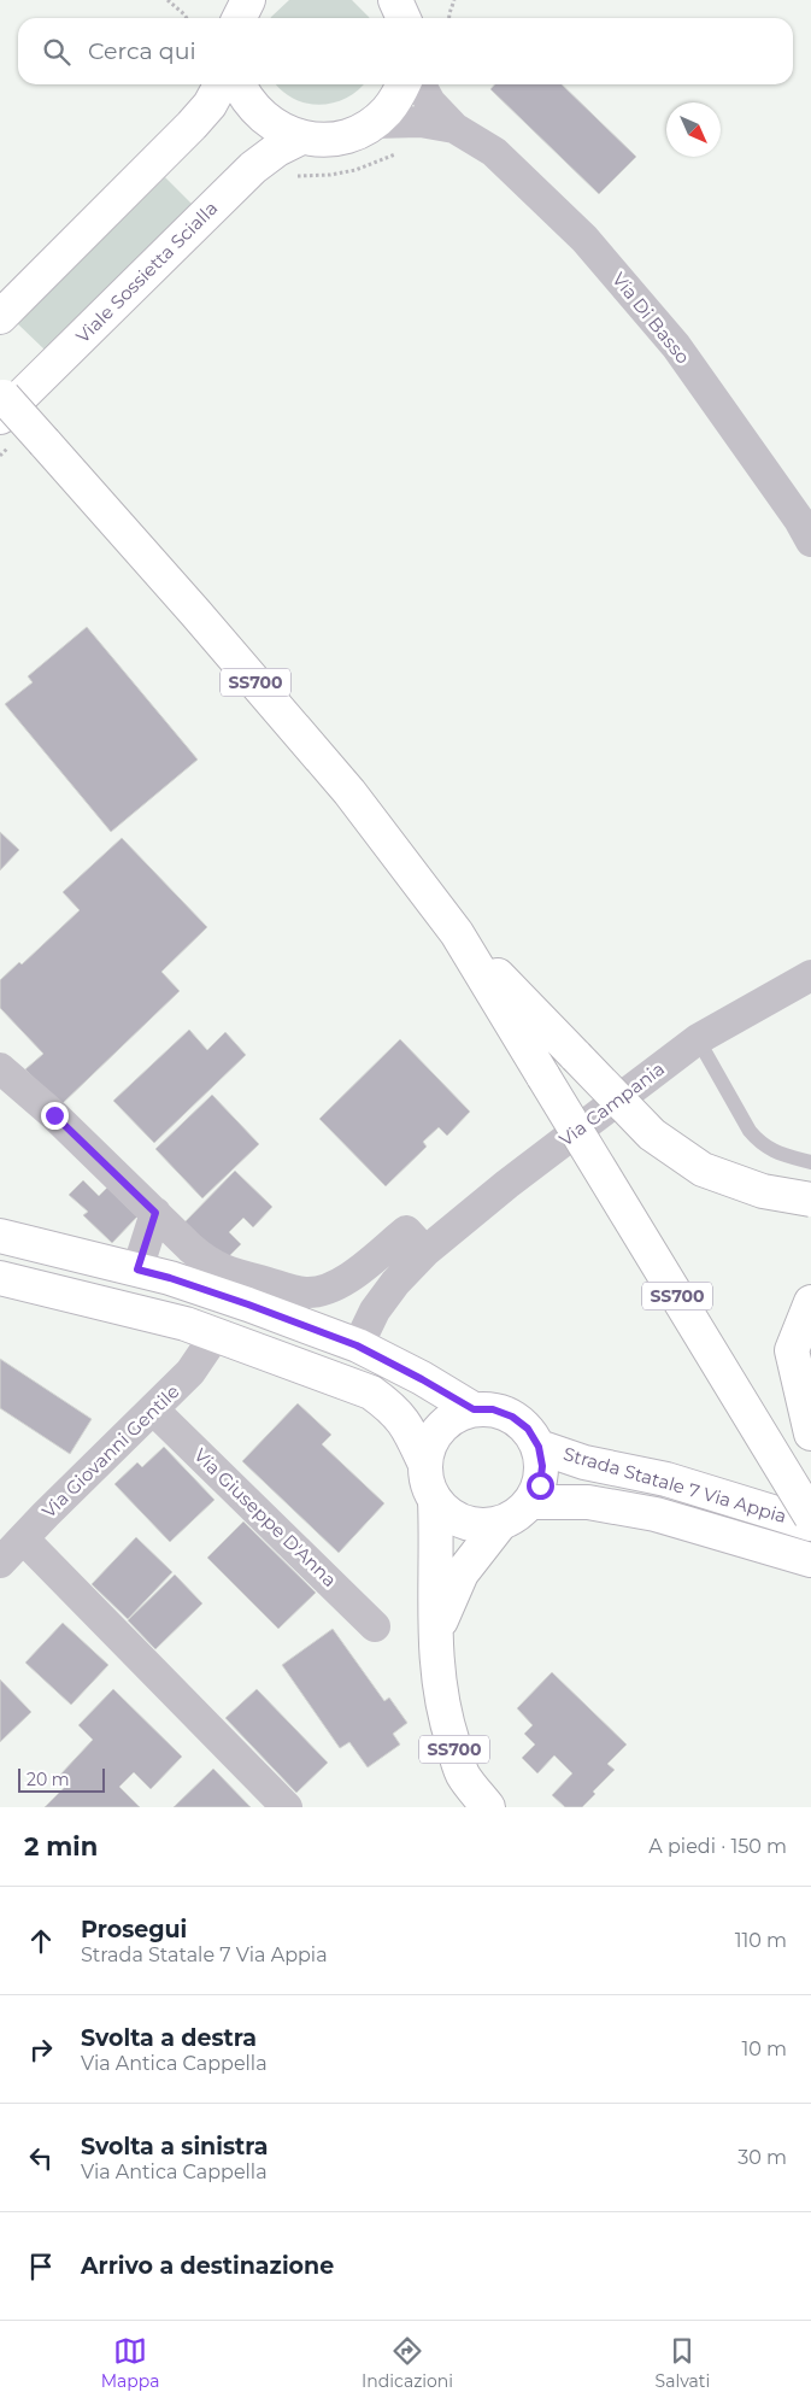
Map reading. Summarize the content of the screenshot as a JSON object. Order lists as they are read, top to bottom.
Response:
{
  "streets": {
    "main road": ["Viale Sossietta Scialla", "SS700", "Strada Statale 7 Via Appia"],
    "street": [
      "Via Di Basso",
      "Via Campania",
      "Via Giovanni Gentile",
      "Via Giuseppe D'Anna"
    ]
  },
  "crossings": [
    ["Viale Sossietta Scialla", "Via Di Basso"],
    ["Viale Sossietta Scialla", "SS700"],
    ["SS700", "Strada Statale 7 Via Appia"],
    ["Via Campania", "Strada Statale 7 Via Appia"],
    ["Via Giovanni Gentile", "Via Giuseppe D'Anna"]
  ],
  "scale_bar": "20 m",
  "north": "bottom right",
  "page": {
    "search": "Cerca qui",
    "scale": "20 m",
    "heading": ["2 min", "A piedi · 150 m"],
    "list": [
      ["Prosegui", "Strada Statale 7 Via Appia", "110 m"],
      ["Svolta a destra", "Via Antica Cappella", "10 m"],
      ["Svolta a sinistra", "Via Antica Cappella", "30 m"],
      "Arrivo a destinazione"
    ],
    "nav": ["Mappa", "Indicazioni", "Salvati"]
  }
}
